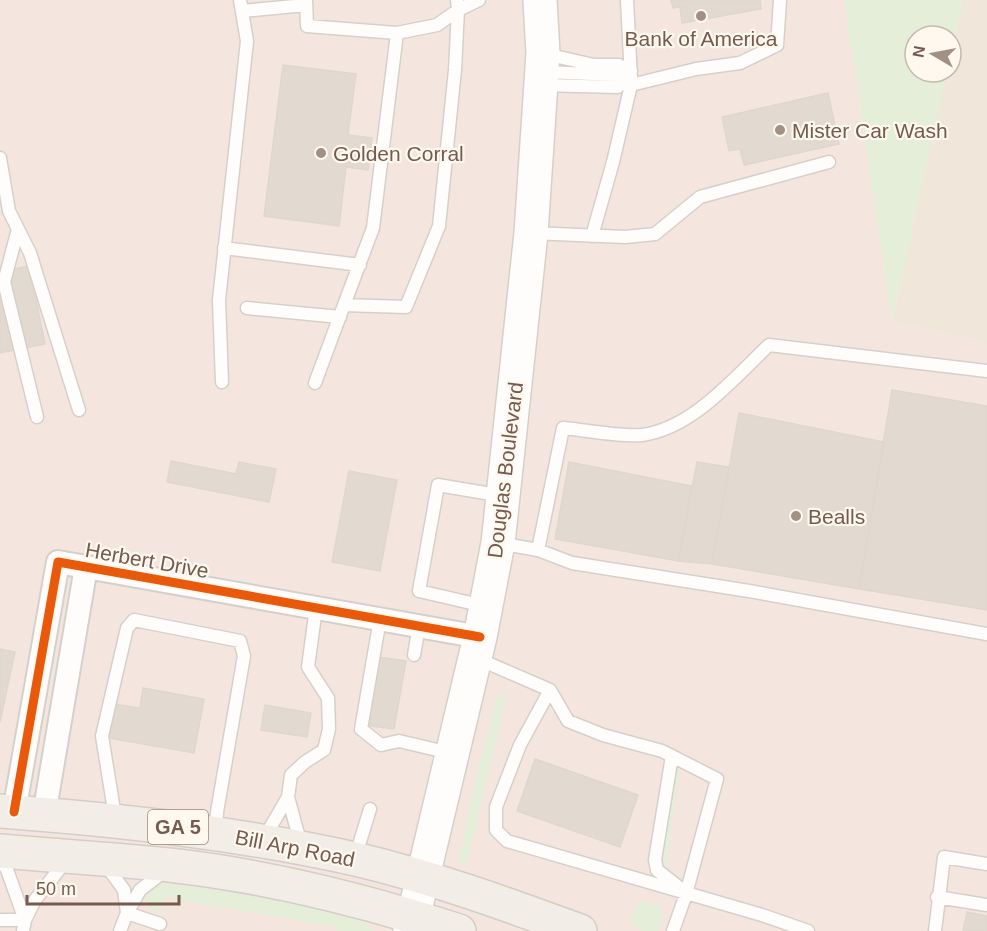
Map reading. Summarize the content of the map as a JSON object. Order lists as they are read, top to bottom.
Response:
{
  "streets": {
    "main road": ["Douglas Boulevard", "GA 5", "Bill Arp Road"],
    "street": ["Herbert Drive"]
  },
  "crossings": [
    ["Douglas Boulevard", "Herbert Drive"],
    ["Douglas Boulevard", "Bill Arp Road"],
    ["Herbert Drive", "Bill Arp Road"]
  ],
  "places": [
    "Bank of America",
    "Mister Car Wash",
    "Golden Corral",
    "Bealls"
  ],
  "scale_bar": "50 m",
  "north": "left"
}
